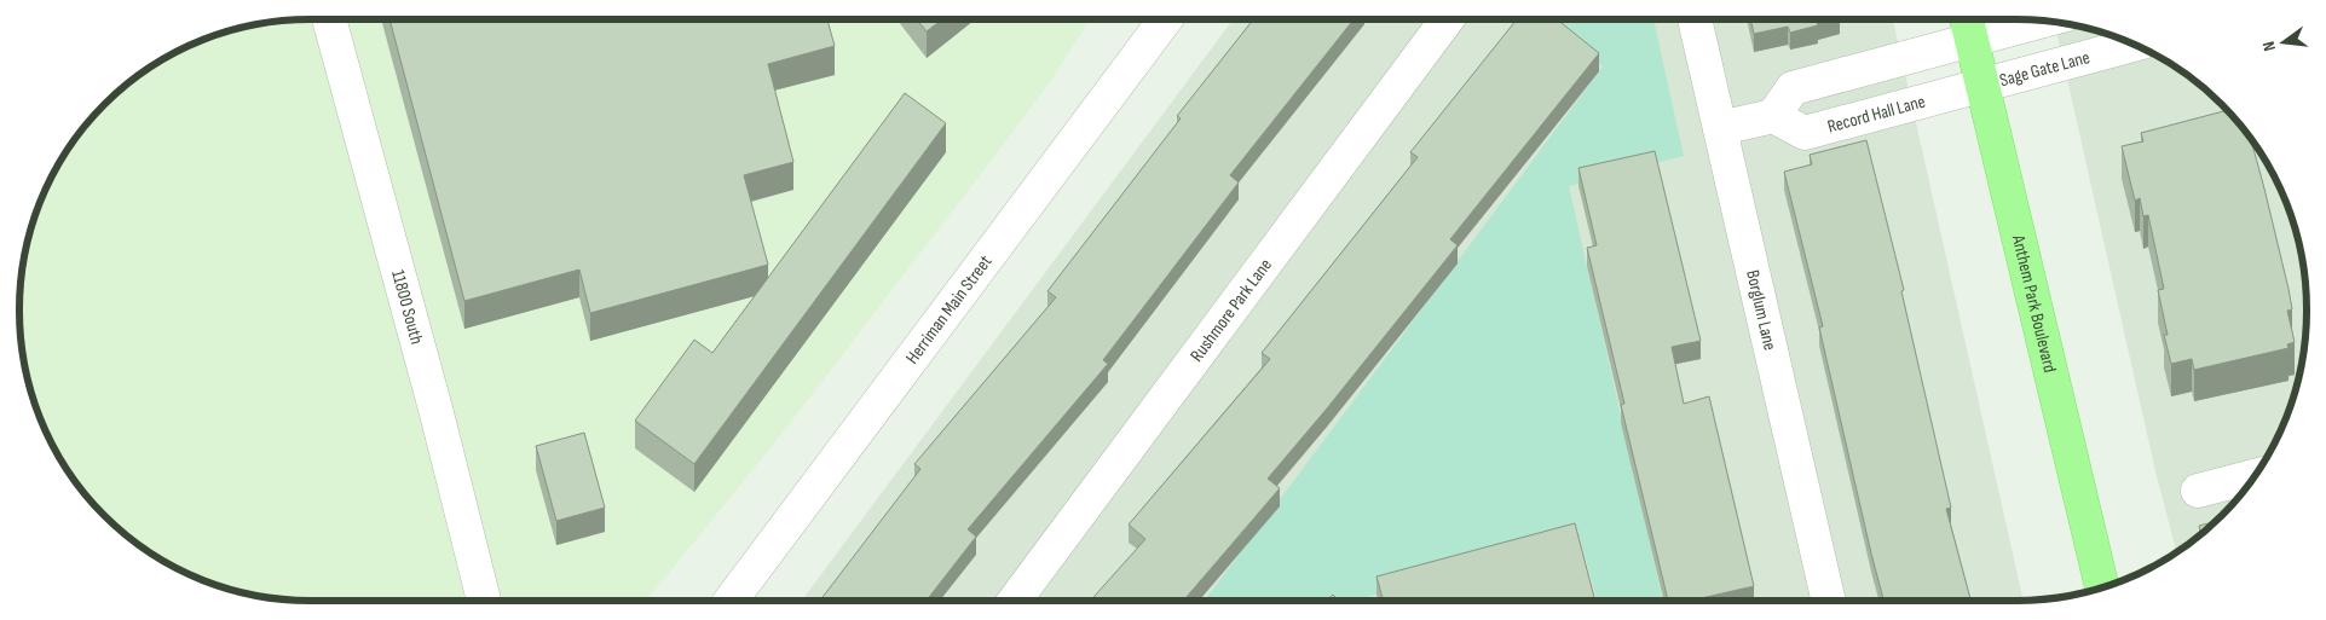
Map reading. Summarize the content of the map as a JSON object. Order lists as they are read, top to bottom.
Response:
{
  "streets": {
    "main road": ["Anthem Park Boulevard"],
    "street": [
      "Sage Gate Lane",
      "Record Hall Lane",
      "11800 South",
      "Herriman Main Street",
      "Rushmore Park Lane",
      "Borglum Lane"
    ]
  },
  "crossings": [
    ["Sage Gate Lane", "Record Hall Lane"],
    ["Sage Gate Lane", "Anthem Park Boulevard"],
    ["Record Hall Lane", "Anthem Park Boulevard"]
  ],
  "north": "left"
}
